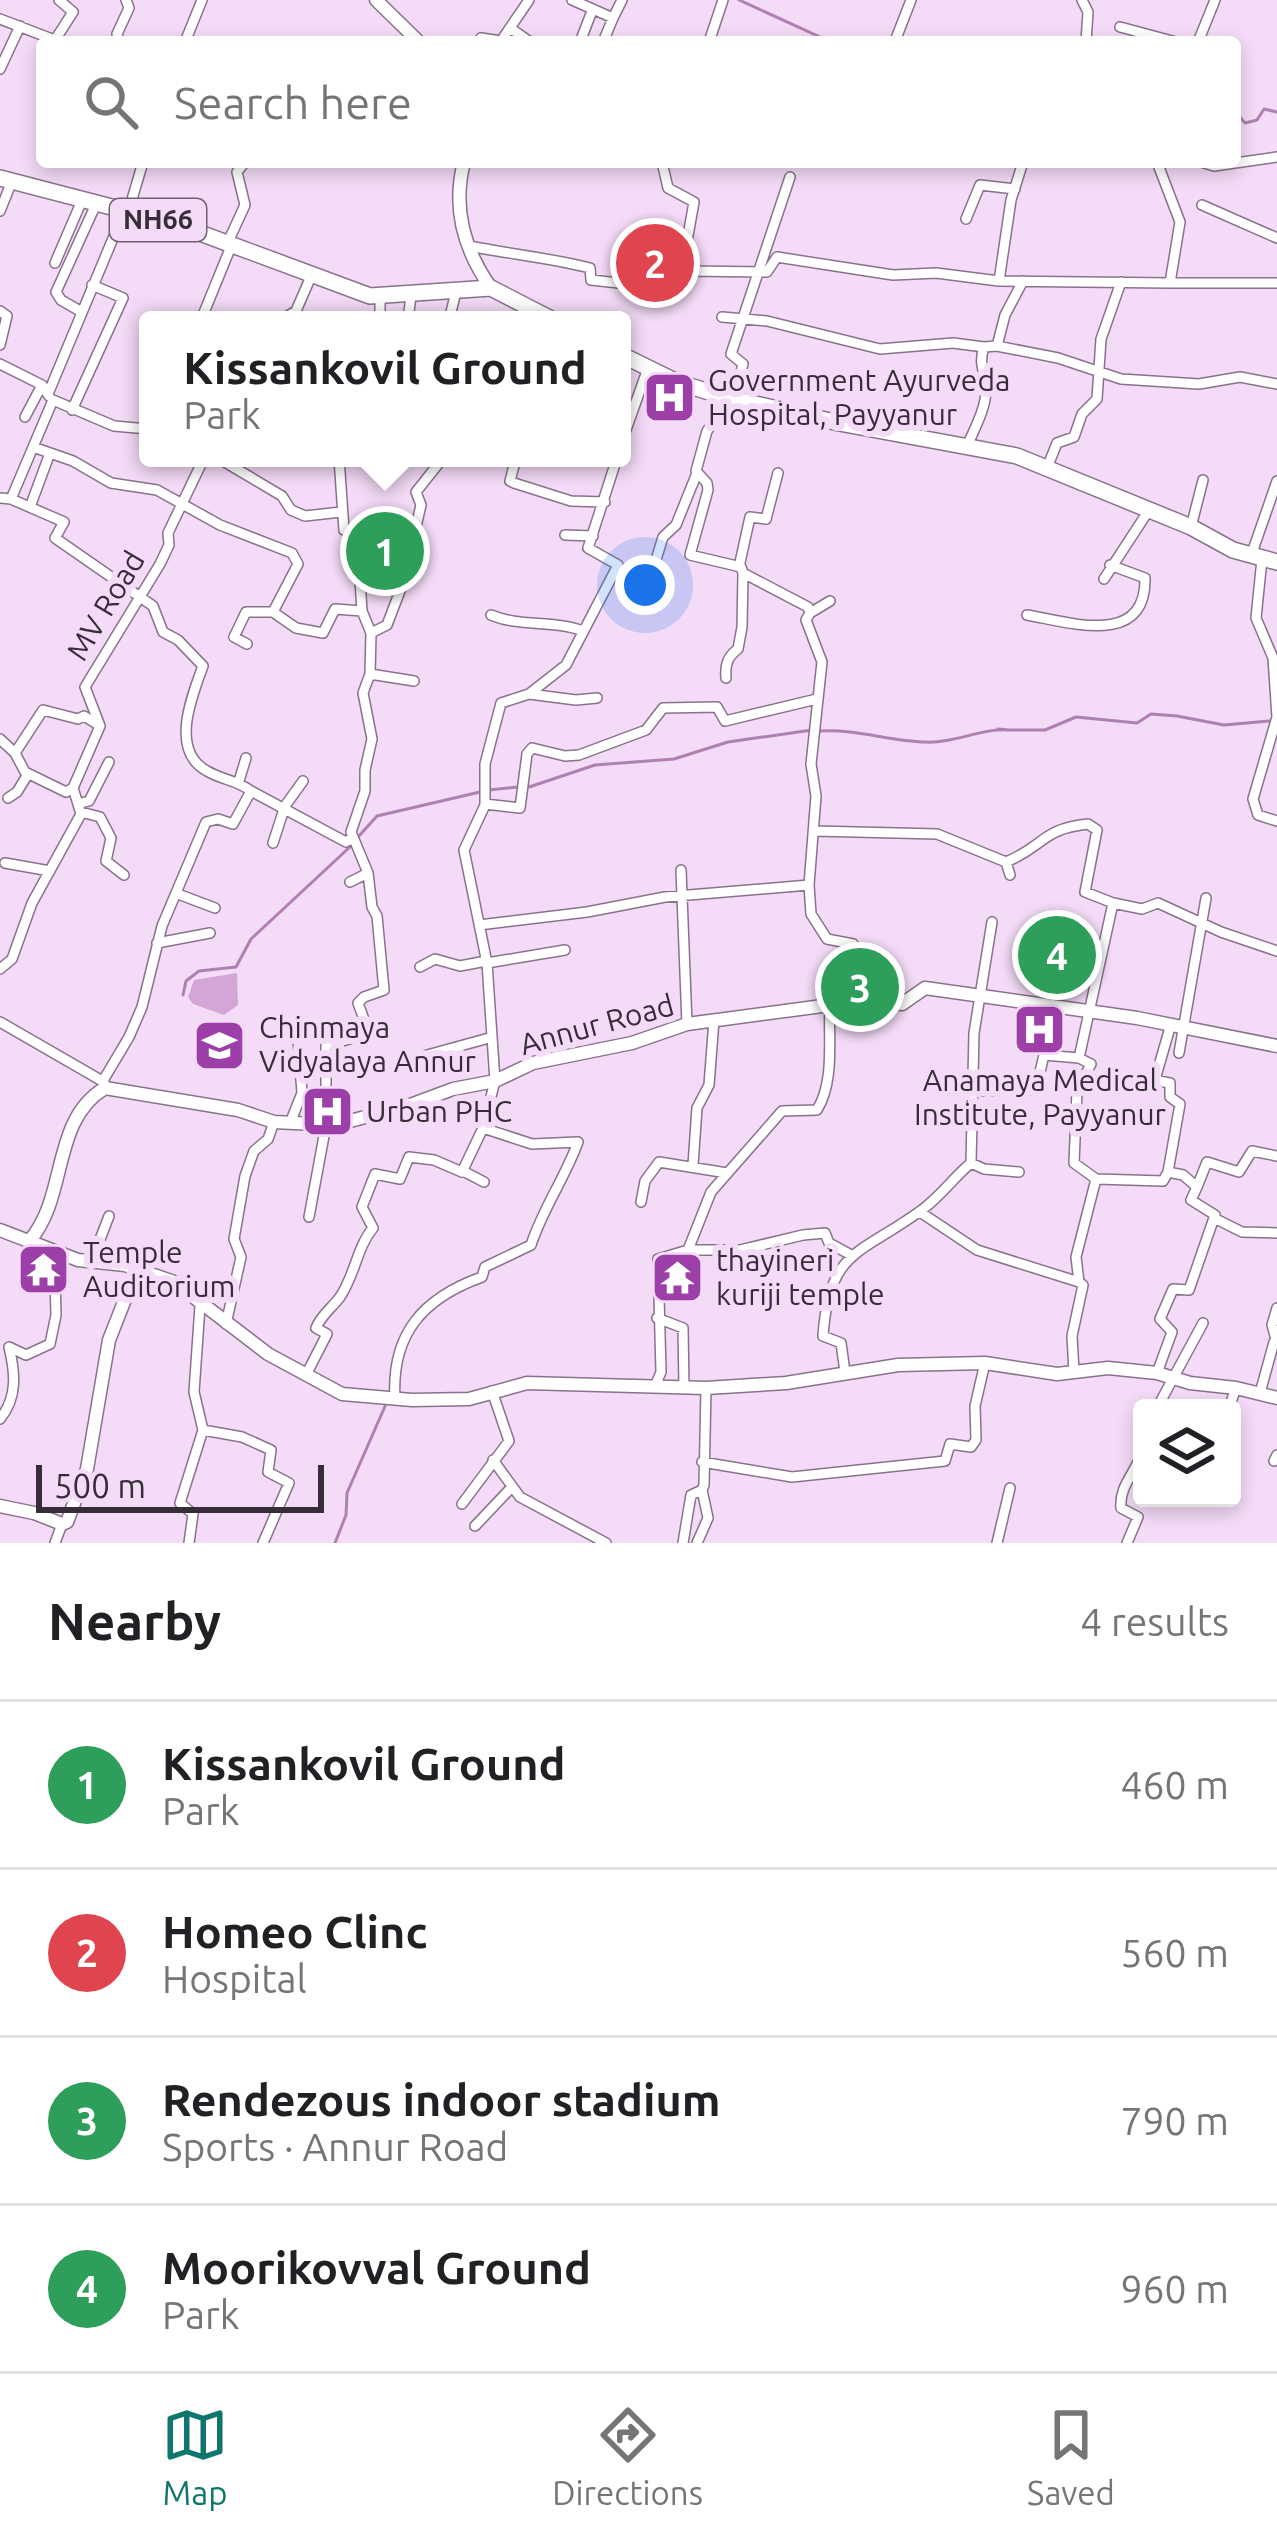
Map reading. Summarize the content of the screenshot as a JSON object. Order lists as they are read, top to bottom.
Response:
{
  "streets": {
    "highway": ["NH66"],
    "main road": ["Annur Road"],
    "street": ["MV Road"]
  },
  "places": {
    "hospital": ["Government Ayurveda Hospital, Payyanur", "Anamaya Medical Institute, Payyanur", "Urban PHC"],
    "school or university": ["Chinmaya Vidyalaya Annur"],
    "temple": ["Temple Auditorium", "thayineri kuriji temple"]
  },
  "scale_bar": "500 m",
  "page": {
    "search": "Search here",
    "pins": [
      "2",
      "1",
      "4",
      "3"
    ],
    "popup": ["Kissankovil Ground", "Park"],
    "scale": "500 m",
    "heading": ["Nearby", "4 results"],
    "list": [
      {
        "mark": "1",
        "name": "Kissankovil Ground",
        "note": "Park",
        "value": "460 m"
      },
      {
        "mark": "2",
        "name": "Homeo Clinc",
        "note": "Hospital",
        "value": "560 m"
      },
      {
        "mark": "3",
        "name": "Rendezous indoor stadium",
        "note": "Sports · Annur Road",
        "value": "790 m"
      },
      {
        "mark": "4",
        "name": "Moorikovval Ground",
        "note": "Park",
        "value": "960 m"
      }
    ],
    "nav": ["Map", "Directions", "Saved"]
  }
}
